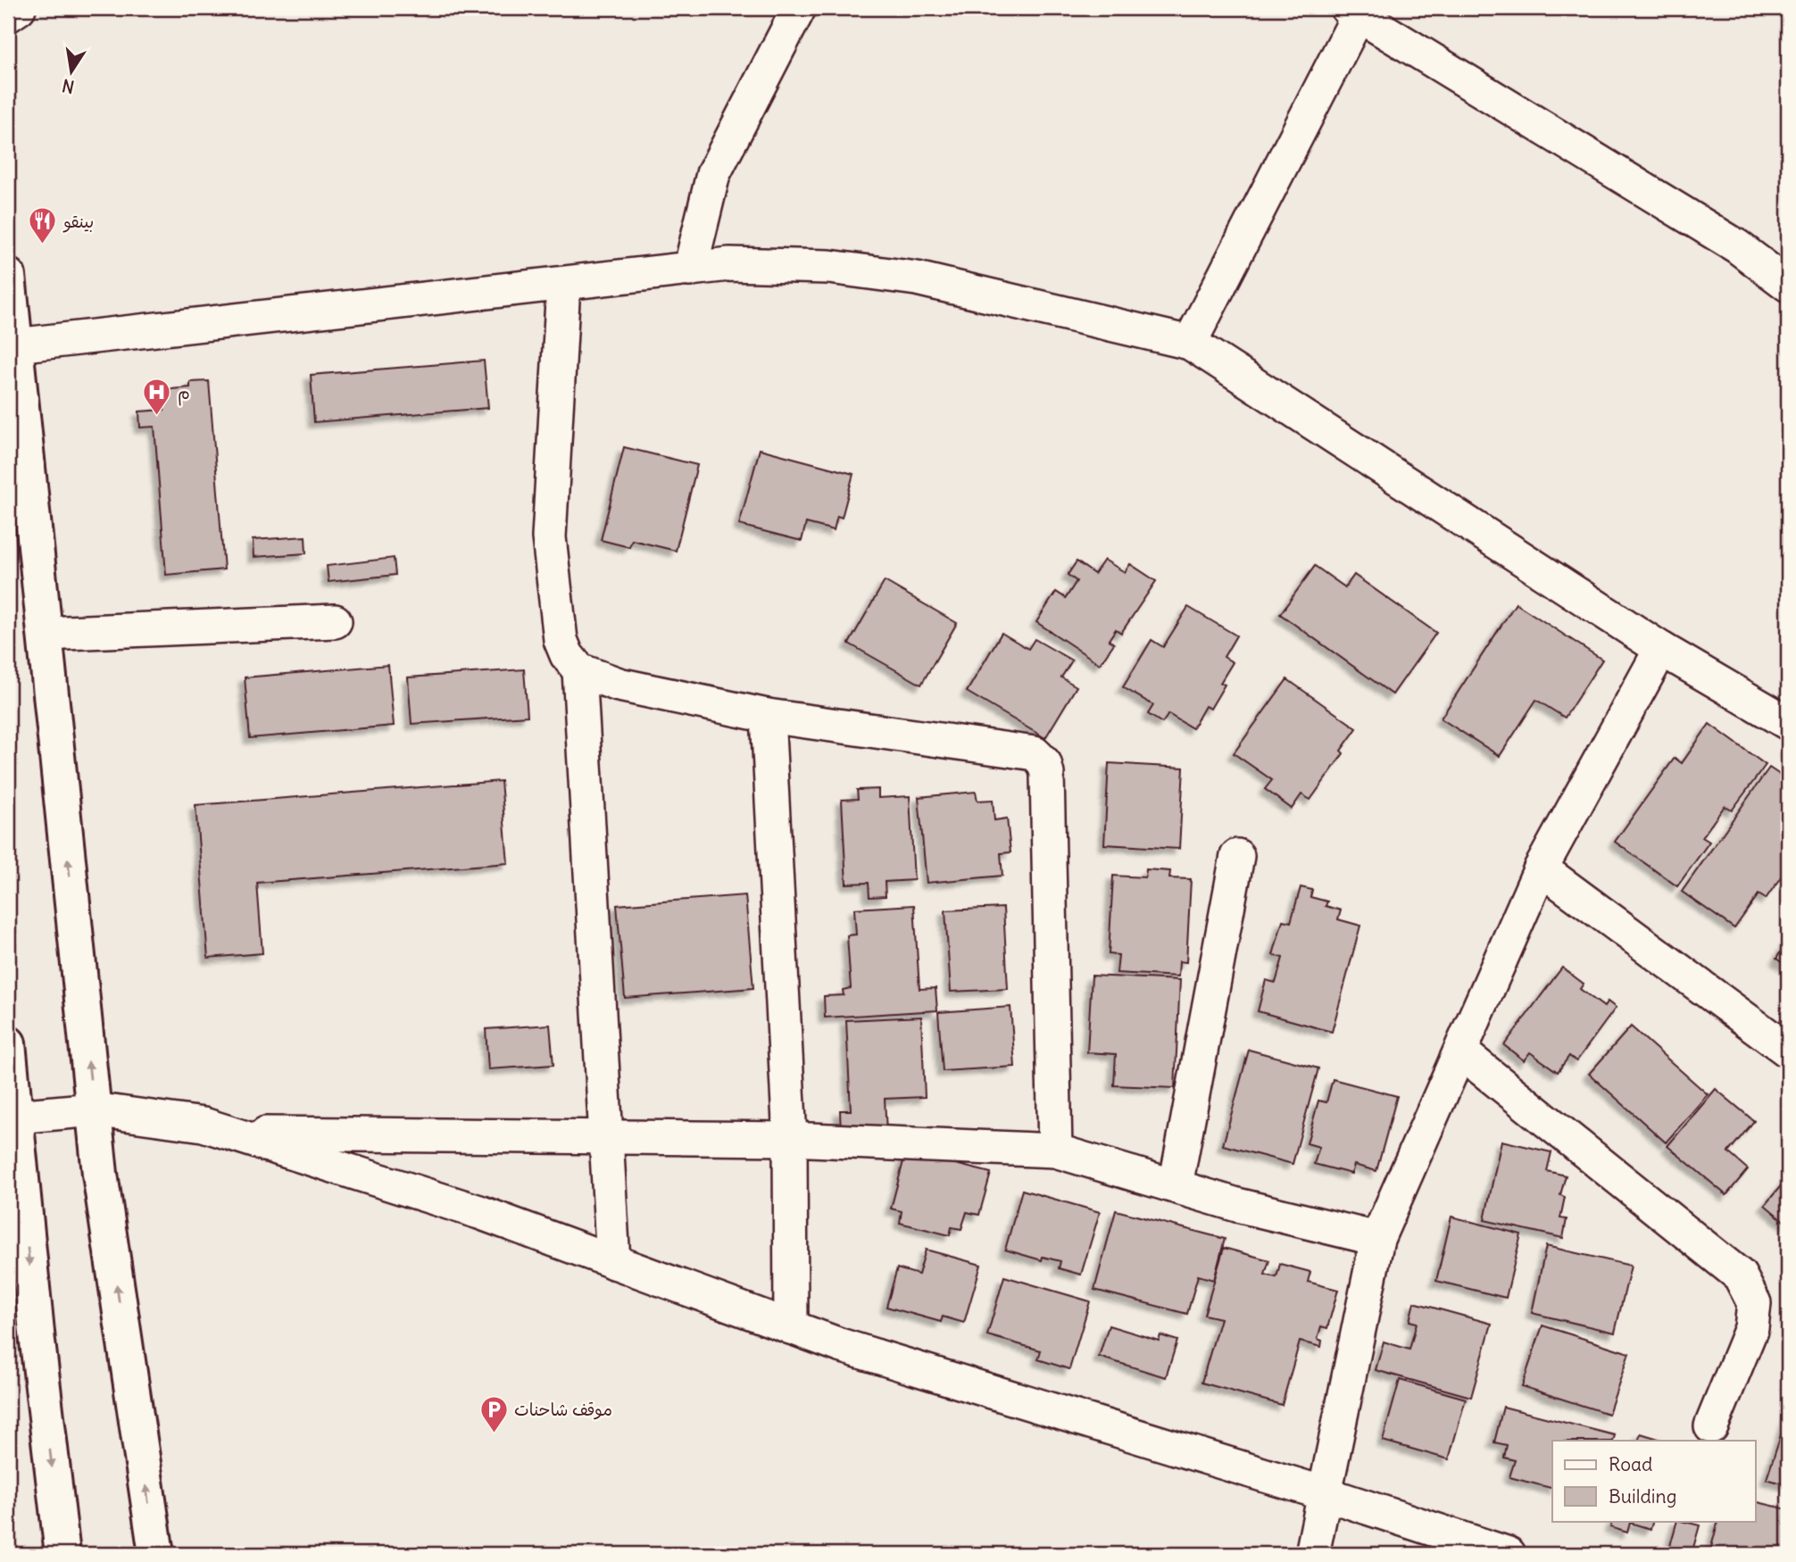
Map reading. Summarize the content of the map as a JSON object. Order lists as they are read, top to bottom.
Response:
{
  "places": {
    "restaurant": ["بينقو"],
    "hospital": ["م"],
    "parking": ["موقف شاحنات"]
  },
  "legend": ["Road", "Building"],
  "north": "bottom"
}
